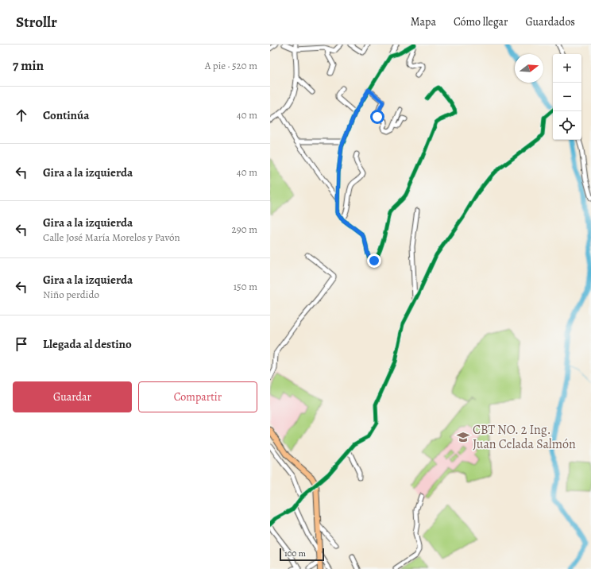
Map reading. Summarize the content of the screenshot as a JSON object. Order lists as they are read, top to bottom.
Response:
{
  "places": {
    "school or university": ["CBT NO. 2 Ing. Juan Celada Salmón"]
  },
  "scale_bar": "100 m",
  "north": "right",
  "page": {
    "header": "Strollr",
    "nav": ["Mapa", "Cómo llegar", "Guardados"],
    "heading": ["7 min", "A pie · 520 m"],
    "map_buttons": ["+", "−"],
    "list": [
      ["Continúa", "40 m"],
      ["Gira a la izquierda", "40 m"],
      ["Gira a la izquierda", "Calle José María Morelos y Pavón", "290 m"],
      ["Gira a la izquierda", "Niño perdido", "150 m"],
      "Llegada al destino"
    ],
    "buttons": ["Guardar", "Compartir"],
    "scale": "100 m"
  }
}
